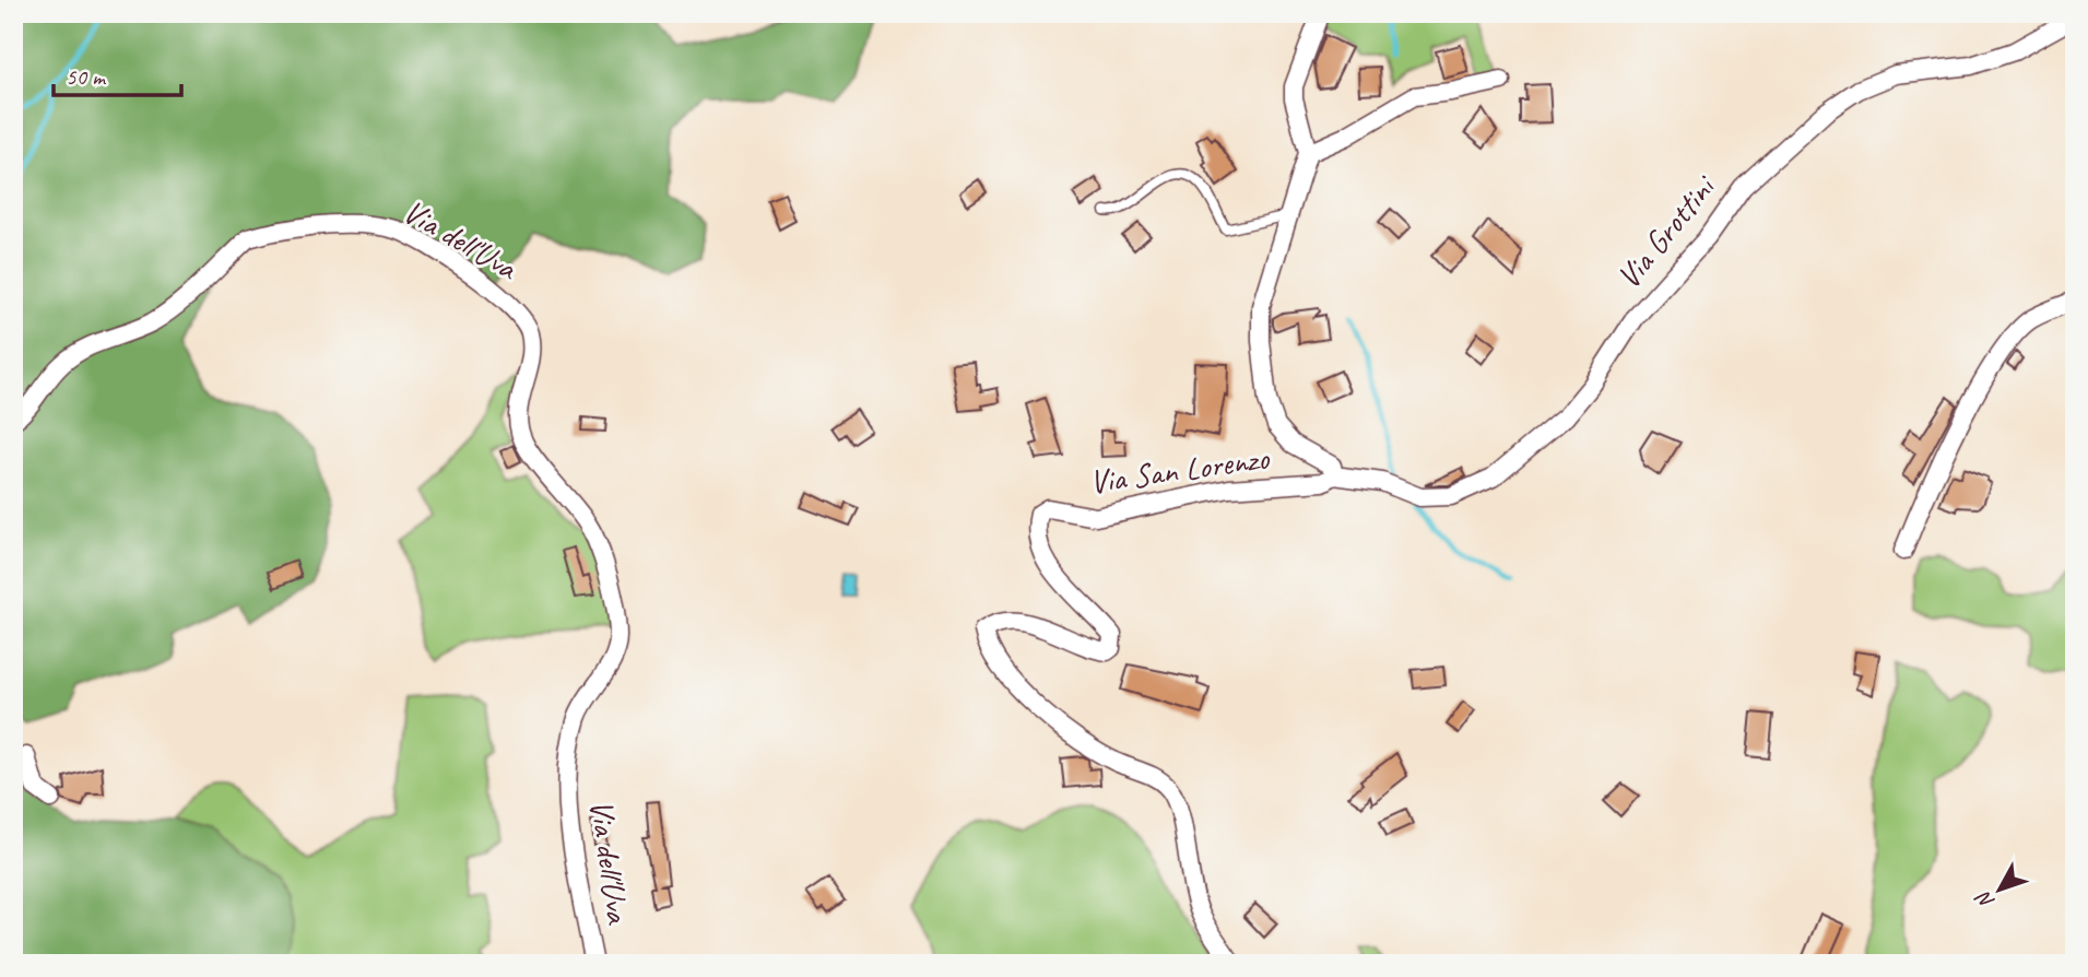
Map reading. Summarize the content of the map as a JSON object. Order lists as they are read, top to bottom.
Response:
{
  "streets": {
    "street": ["Via Grottini", "Via dell'Uva", "Via San Lorenzo"]
  },
  "crossings": [
    ["Via Grottini", "Via San Lorenzo"]
  ],
  "scale_bar": "50 m",
  "north": "bottom left"
}
